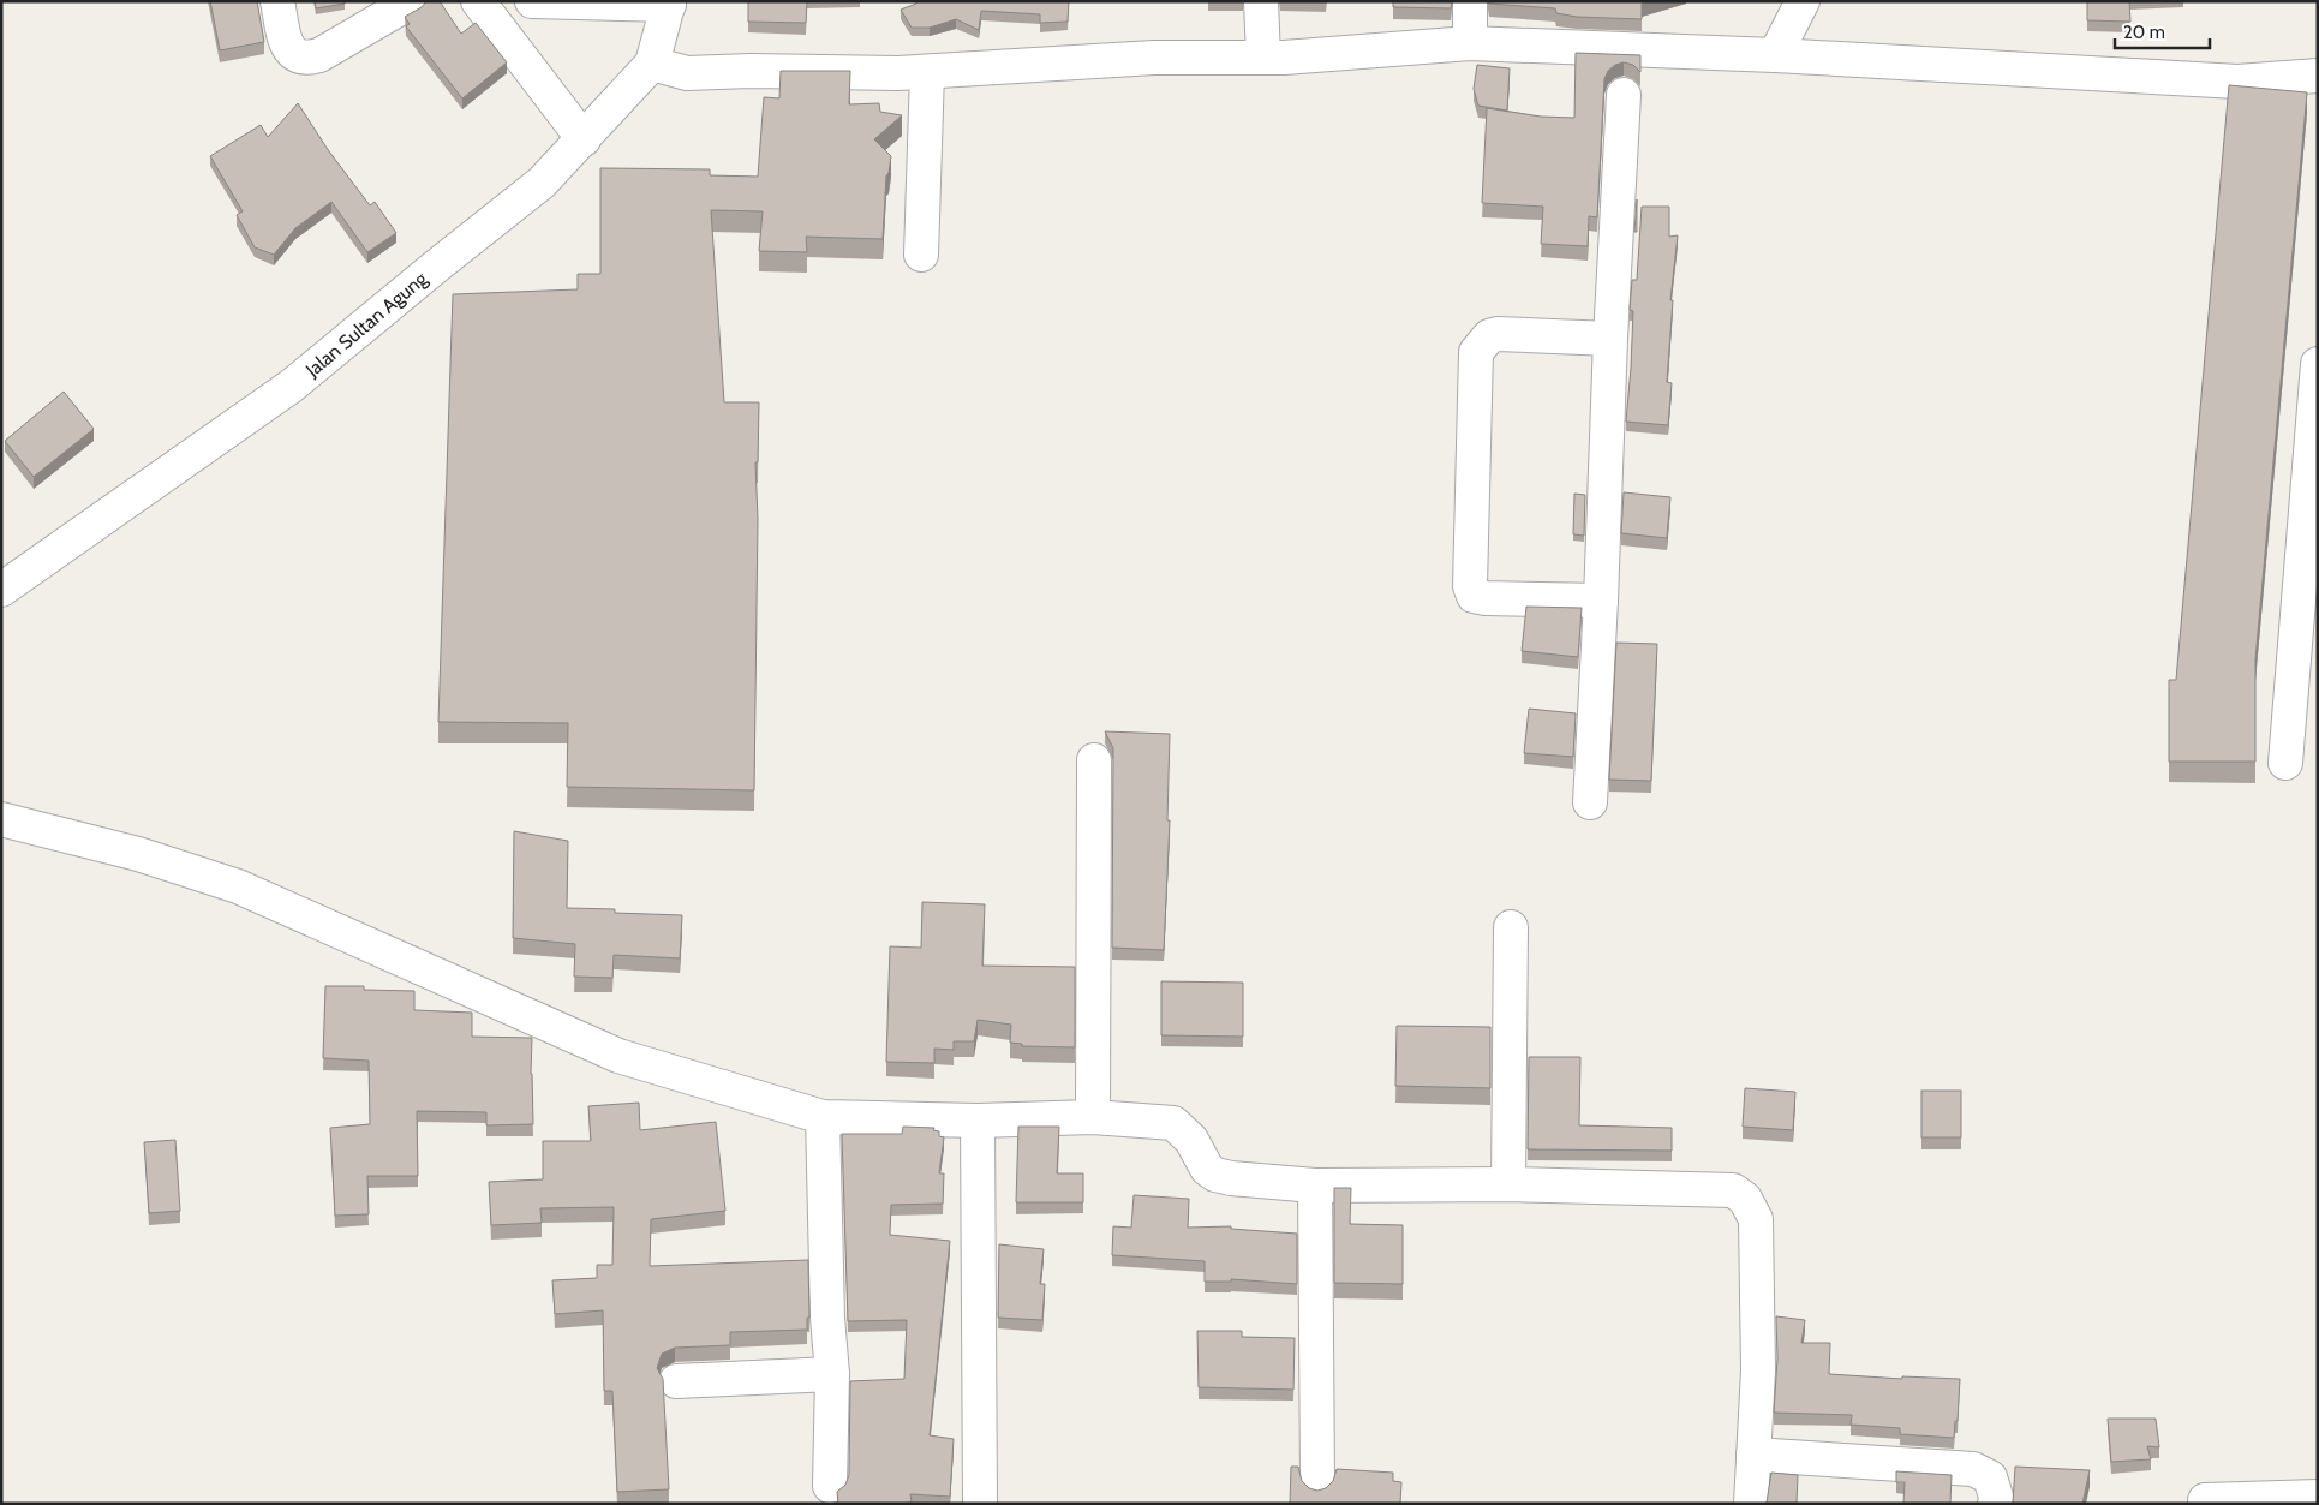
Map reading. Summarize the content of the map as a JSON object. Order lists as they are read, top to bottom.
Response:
{
  "streets": {
    "street": ["Jalan Sultan Agung"]
  },
  "scale_bar": "20 m"
}
